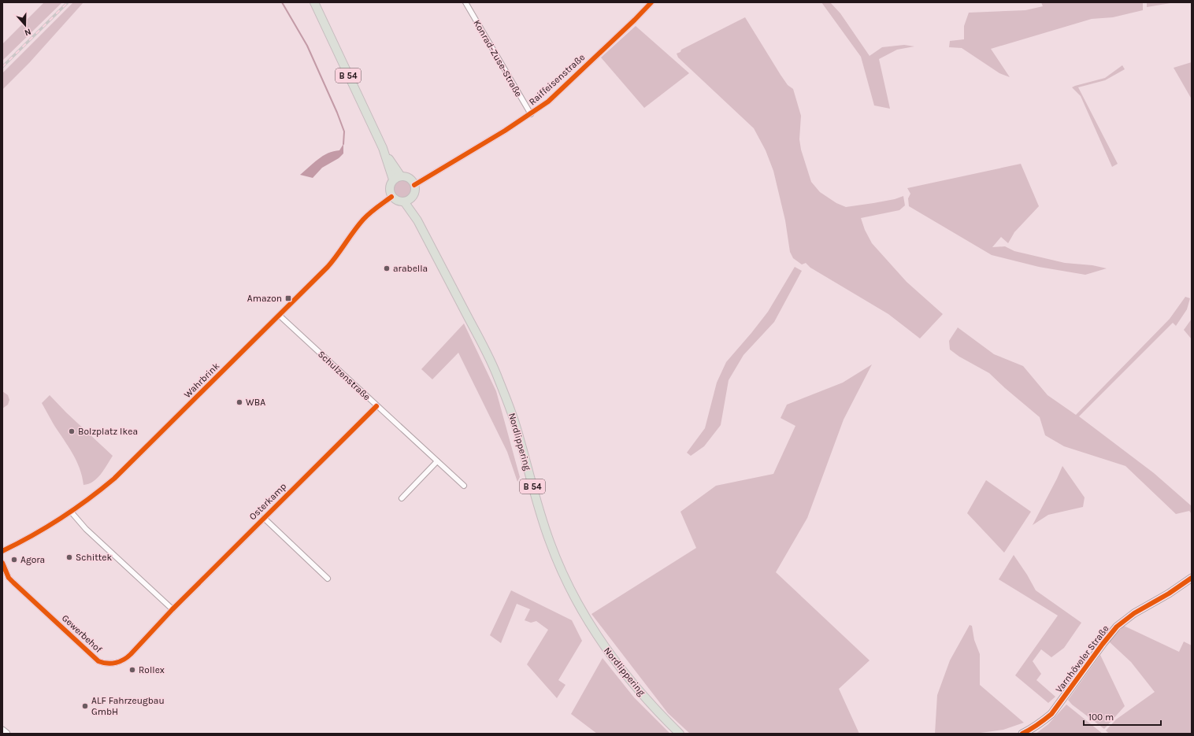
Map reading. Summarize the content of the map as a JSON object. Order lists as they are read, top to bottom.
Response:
{
  "streets": {
    "main road": ["B 54", "Nordlippering"],
    "street": [
      "Konrad-Zuse-Straße",
      "Raiffeisenstraße",
      "Schulzenstraße",
      "Wahrbrink",
      "Osterkamp",
      "Gewerbehof",
      "Varnhöveler Straße"
    ]
  },
  "crossings": [
    ["Konrad-Zuse-Straße", "Raiffeisenstraße"],
    ["B 54", "Raiffeisenstraße"],
    ["B 54", "Wahrbrink"],
    ["B 54", "Nordlippering"],
    ["Raiffeisenstraße", "Wahrbrink"],
    ["Raiffeisenstraße", "Nordlippering"],
    ["Schulzenstraße", "Wahrbrink"],
    ["Schulzenstraße", "Osterkamp"],
    ["Wahrbrink", "Nordlippering"],
    ["Osterkamp", "Gewerbehof"]
  ],
  "places": {
    "other": [
      "arabella",
      "WBA",
      "Bolzplatz Ikea",
      "Schittek",
      "Agora",
      "Rollex",
      "ALF Fahrzeugbau GmbH"
    ],
    "transit": ["Amazon"]
  },
  "scale_bar": "100 m",
  "north": "bottom"
}
